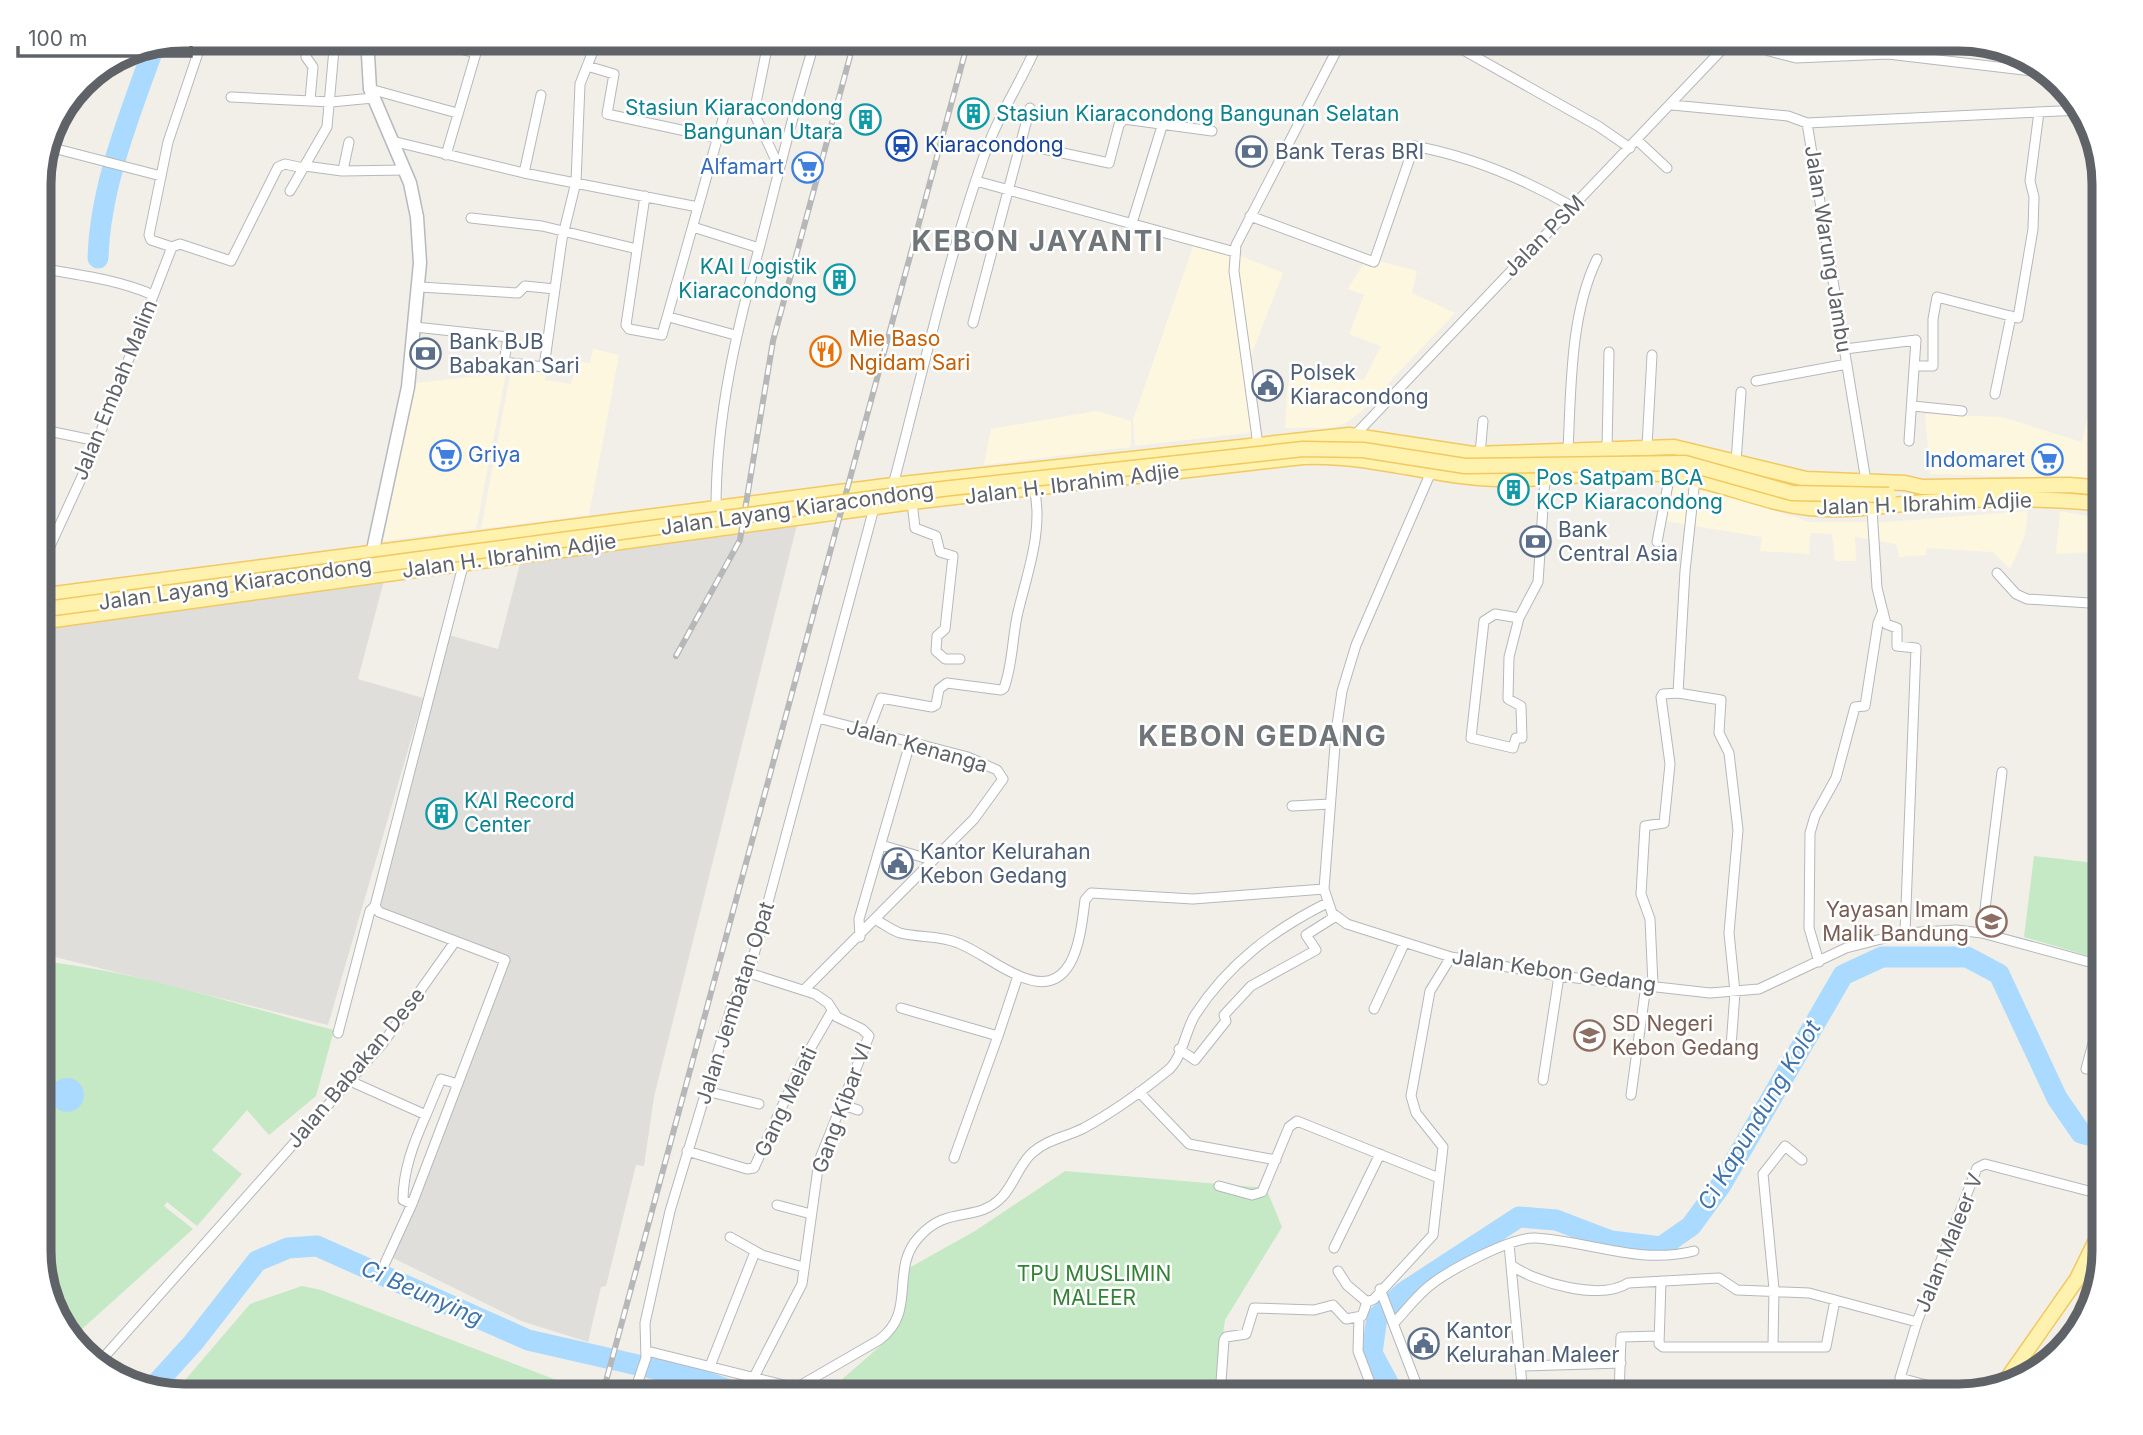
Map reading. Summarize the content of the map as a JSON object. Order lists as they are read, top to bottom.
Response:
{
  "streets": {
    "main road": ["Jalan H. Ibrahim Adjie", "Jalan Layang Kiaracondong"],
    "street": [
      "Jalan PSM",
      "Jalan Warung Jambu",
      "Jalan Embah Malim",
      "Jalan Kenanga",
      "Jalan Kebon Gedang",
      "Jalan Jembatan Opat",
      "Jalan Babakan Dese",
      "Gang Melati",
      "Gang Kibar VI",
      "Jalan Maleer V"
    ]
  },
  "crossings": [
    ["Jalan PSM", "Jalan H. Ibrahim Adjie"],
    ["Jalan Warung Jambu", "Jalan H. Ibrahim Adjie"],
    ["Jalan H. Ibrahim Adjie", "Jalan Layang Kiaracondong"],
    ["Jalan H. Ibrahim Adjie", "Jalan Kebon Gedang"],
    ["Jalan H. Ibrahim Adjie", "Jalan Jembatan Opat"],
    ["Jalan Kenanga", "Jalan Jembatan Opat"],
    ["Jalan Jembatan Opat", "Gang Melati"],
    ["Gang Melati", "Gang Kibar VI"]
  ],
  "districts": ["KEBON JAYANTI", "KEBON GEDANG"],
  "water": ["Ci Kapundung Kolot", "Ci Beunying"],
  "parks": ["TPU MUSLIMIN MALEER"],
  "places": {
    "building": [
      "Stasiun Kiaracondong Bangunan Selatan",
      "Stasiun Kiaracondong Bangunan Utara",
      "KAI Logistik Kiaracondong",
      "Pos Satpam BCA KCP Kiaracondong",
      "KAI Record Center"
    ],
    "station": ["Kiaracondong"],
    "bank": ["Bank Teras BRI", "Bank BJB Babakan Sari", "Bank Central Asia"],
    "supermarket": ["Alfamart", "Griya", "Indomaret"],
    "restaurant": ["Mie Baso Ngidam Sari"],
    "public building": ["Polsek Kiaracondong", "Kantor Kelurahan Kebon Gedang", "Kantor Kelurahan Maleer"],
    "school or university": ["Yayasan Imam Malik Bandung", "SD Negeri Kebon Gedang"]
  },
  "scale_bar": "100 m"
}
